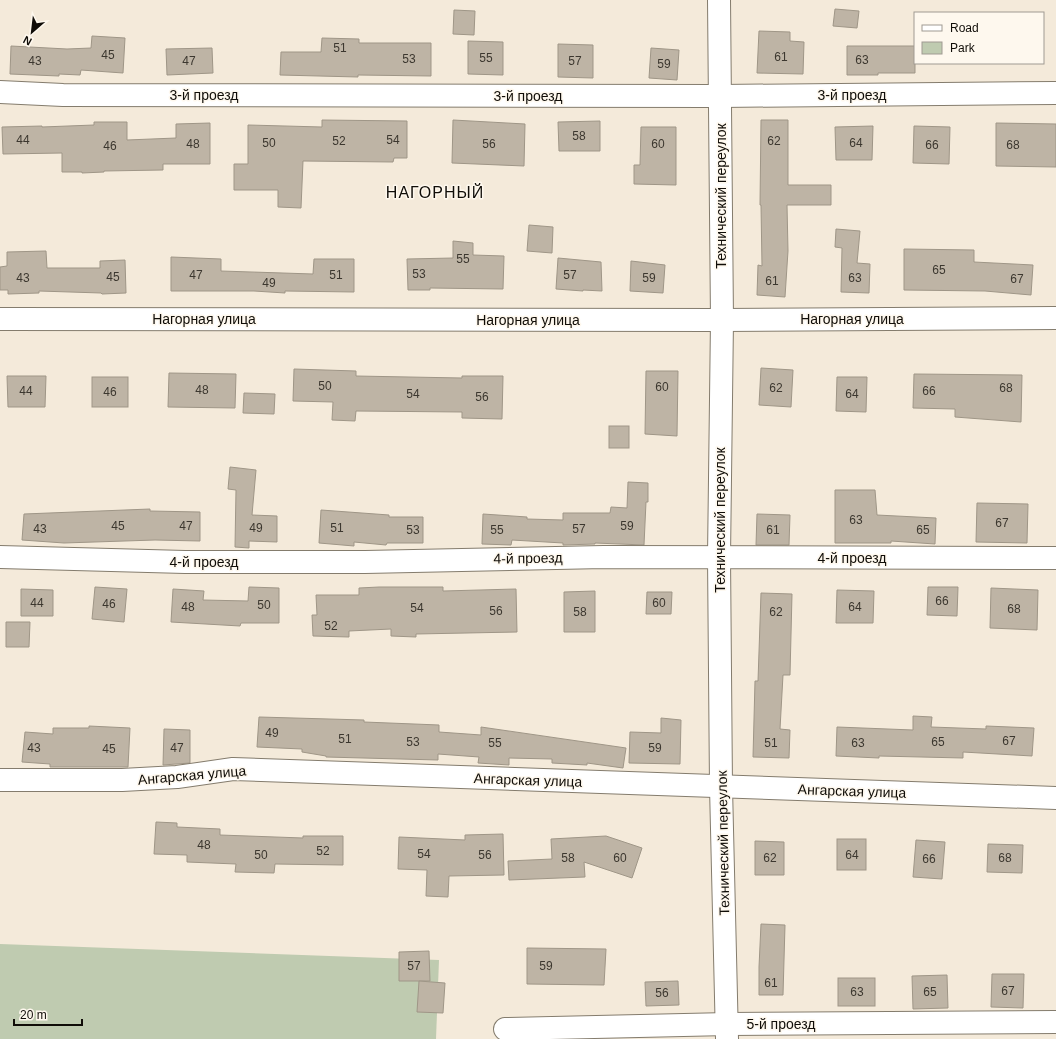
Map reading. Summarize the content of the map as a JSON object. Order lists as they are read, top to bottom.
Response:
{
  "streets": {
    "street": [
      "3-й проезд",
      "Технический переулок",
      "Нагорная улица",
      "4-й проезд",
      "Ангарская улица",
      "5-й проезд"
    ]
  },
  "crossings": [
    ["3-й проезд", "Технический переулок"],
    ["Технический переулок", "Нагорная улица"],
    ["Технический переулок", "4-й проезд"],
    ["Технический переулок", "Ангарская улица"],
    ["Технический переулок", "5-й проезд"]
  ],
  "districts": ["НАГОРНЫЙ"],
  "house_numbers": [
    "51",
    "45",
    "61",
    "55",
    "53",
    "63",
    "43",
    "47",
    "57",
    "59",
    "58",
    "44",
    "54",
    "52",
    "62",
    "50",
    "64",
    "48",
    "56",
    "60",
    "66",
    "68",
    "46",
    "55",
    "65",
    "53",
    "47",
    "51",
    "57",
    "45",
    "43",
    "59",
    "63",
    "67",
    "61",
    "49",
    "50",
    "60",
    "62",
    "68",
    "48",
    "44",
    "66",
    "46",
    "54",
    "64",
    "56",
    "63",
    "67",
    "45",
    "47",
    "59",
    "49",
    "51",
    "43",
    "57",
    "53",
    "55",
    "61",
    "65",
    "66",
    "44",
    "60",
    "46",
    "50",
    "48",
    "64",
    "54",
    "68",
    "56",
    "58",
    "62",
    "52",
    "49",
    "51",
    "67",
    "53",
    "65",
    "55",
    "51",
    "63",
    "43",
    "47",
    "59",
    "45",
    "48",
    "52",
    "54",
    "50",
    "56",
    "64",
    "58",
    "60",
    "62",
    "68",
    "66",
    "57",
    "59",
    "61",
    "67",
    "63",
    "65",
    "56"
  ],
  "legend": ["Road", "Park"],
  "scale_bar": "20 m",
  "north": "bottom left"
}
